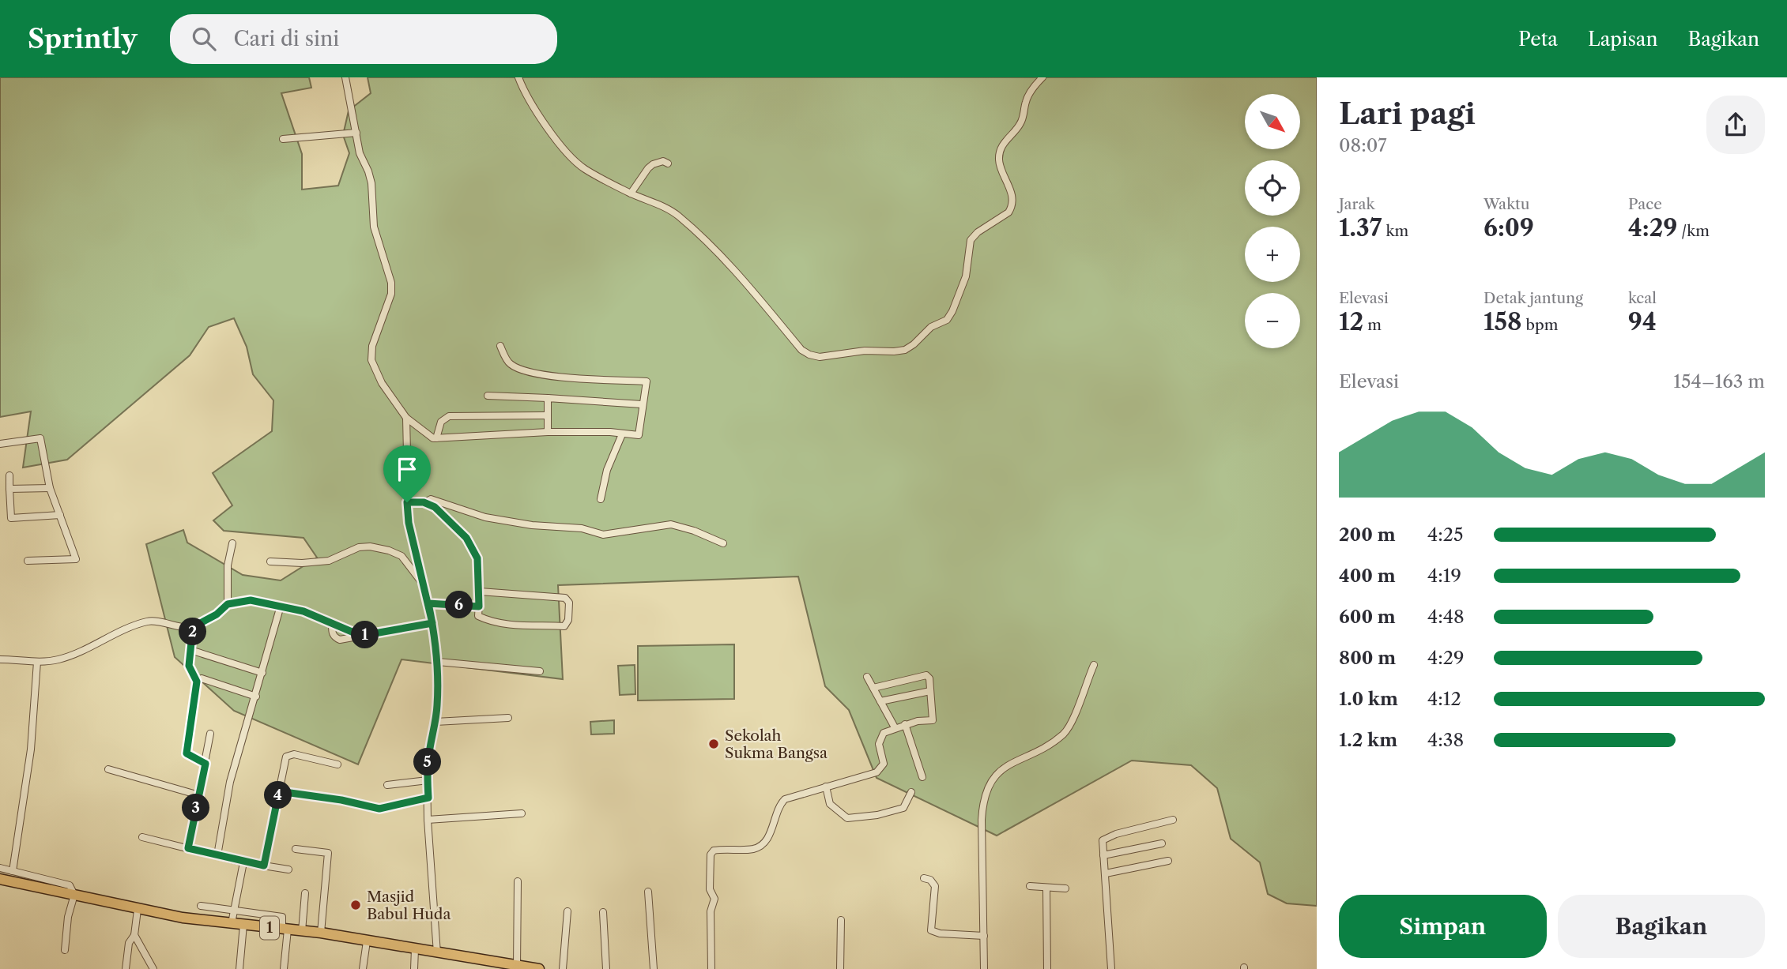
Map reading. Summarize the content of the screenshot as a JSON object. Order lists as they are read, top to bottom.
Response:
{
  "streets": {
    "highway": ["1"]
  },
  "places": ["Sekolah Sukma Bangsa", "Masjid Babul Huda"],
  "north": "bottom right",
  "page": {
    "header": "Sprintly",
    "search": "Cari di sini",
    "nav": ["Peta", "Lapisan", "Bagikan"],
    "heading": ["Lari pagi", "08:07"],
    "map_buttons": ["+", "−"],
    "stats": [
      ["Jarak", "1.37 km"],
      ["Waktu", "6:09"],
      ["Pace", "4:29 /km"],
      ["Elevasi", "12 m"],
      ["Detak jantung", "158 bpm"],
      ["kcal", "94"]
    ],
    "chart": ["Elevasi", "154–163 m"],
    "list": [
      {
        "name": "200 m",
        "note": "4:25"
      },
      {
        "name": "400 m",
        "note": "4:19"
      },
      {
        "name": "600 m",
        "note": "4:48"
      },
      {
        "name": "800 m",
        "note": "4:29"
      },
      {
        "name": "1.0 km",
        "note": "4:12"
      },
      {
        "name": "1.2 km",
        "note": "4:38"
      }
    ],
    "pins": [
      "6",
      "2",
      "1",
      "5",
      "4",
      "3"
    ],
    "buttons": ["Simpan", "Bagikan"]
  }
}
